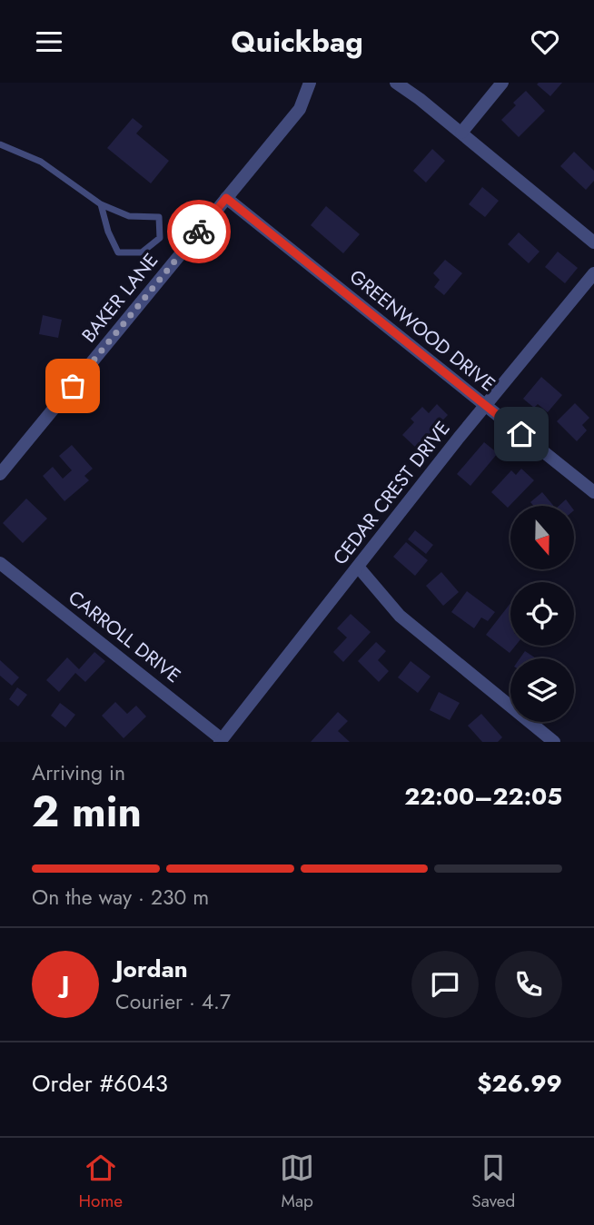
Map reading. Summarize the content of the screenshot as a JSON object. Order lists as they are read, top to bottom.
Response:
{
  "streets": {
    "street": [
      "BAKER LANE",
      "GREENWOOD DRIVE",
      "CEDAR CREST DRIVE",
      "CARROLL DRIVE"
    ]
  },
  "crossings": [
    ["BAKER LANE", "GREENWOOD DRIVE"],
    ["GREENWOOD DRIVE", "CEDAR CREST DRIVE"],
    ["CEDAR CREST DRIVE", "CARROLL DRIVE"]
  ],
  "north": "bottom",
  "page": {
    "header": "Quickbag",
    "heading": ["2 min", "Arriving in", "22:00–22:05"],
    "panel": [
      "Jordan",
      "Courier · 4.7",
      "Order #6043",
      "$26.99"
    ],
    "bar": "On the way · 230 m",
    "round": "J",
    "tabs": ["Home", "Map", "Saved"]
  }
}
